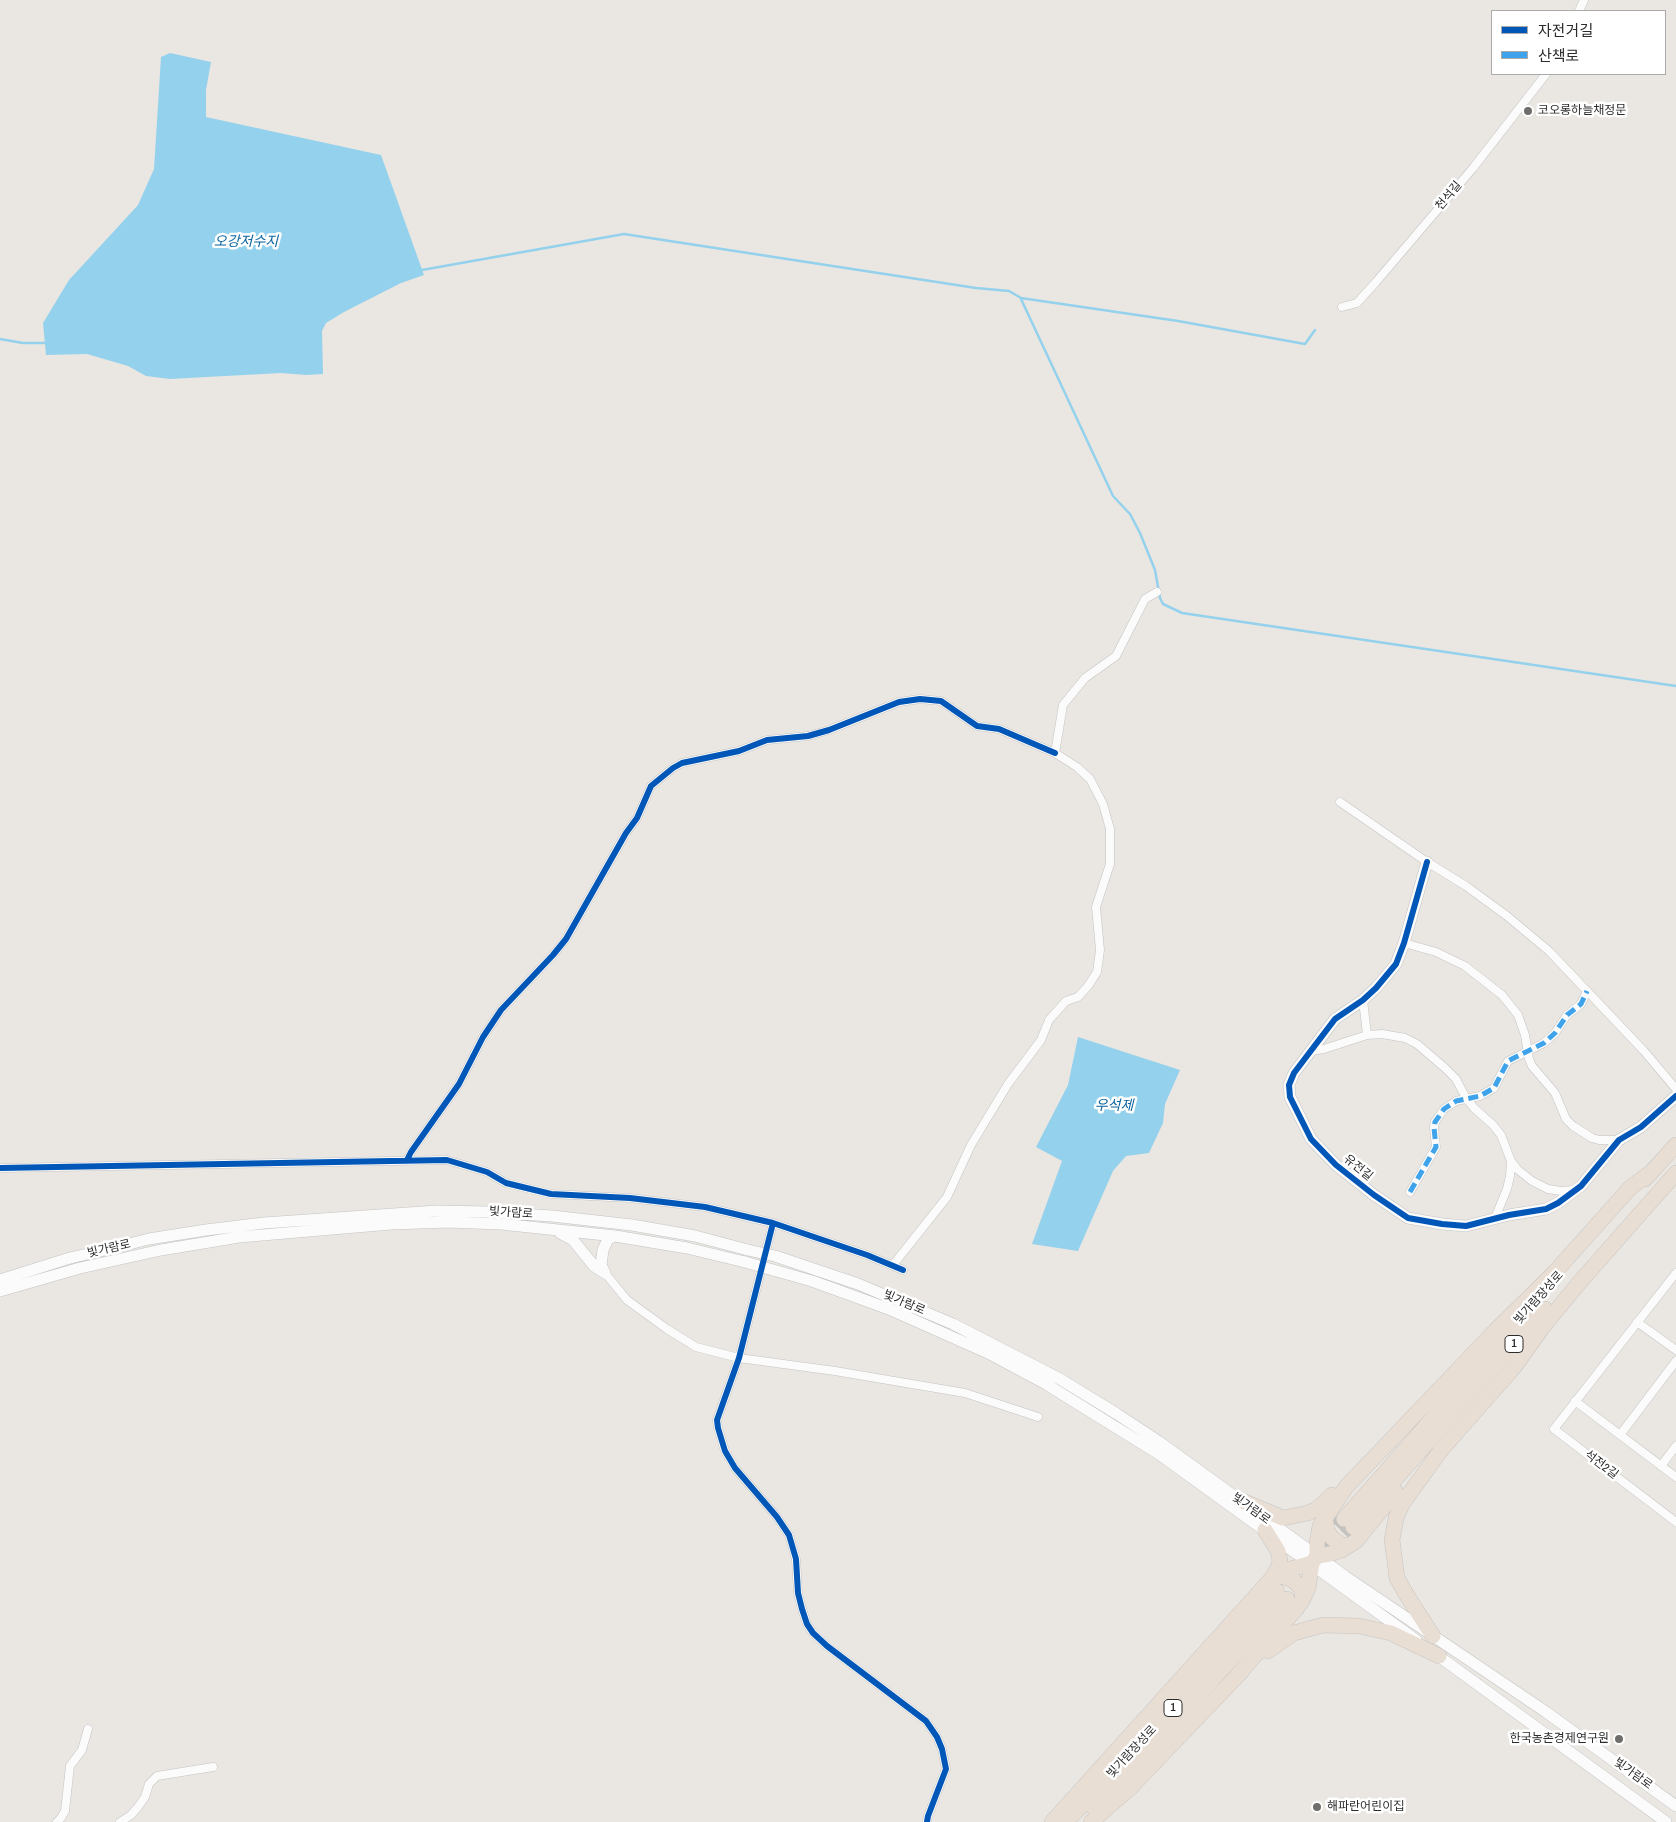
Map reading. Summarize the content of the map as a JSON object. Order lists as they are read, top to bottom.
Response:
{
  "streets": {
    "highway": ["빛가람장성로", "1"],
    "main road": ["유전길", "빛가람로"],
    "street": ["천석길", "석전2길"]
  },
  "water": ["오강저수지", "우석제"],
  "places": ["코오롱하늘채정문", "한국농촌경제연구원", "해파란어린이집"],
  "legend": ["자전거길", "산책로"]
}
